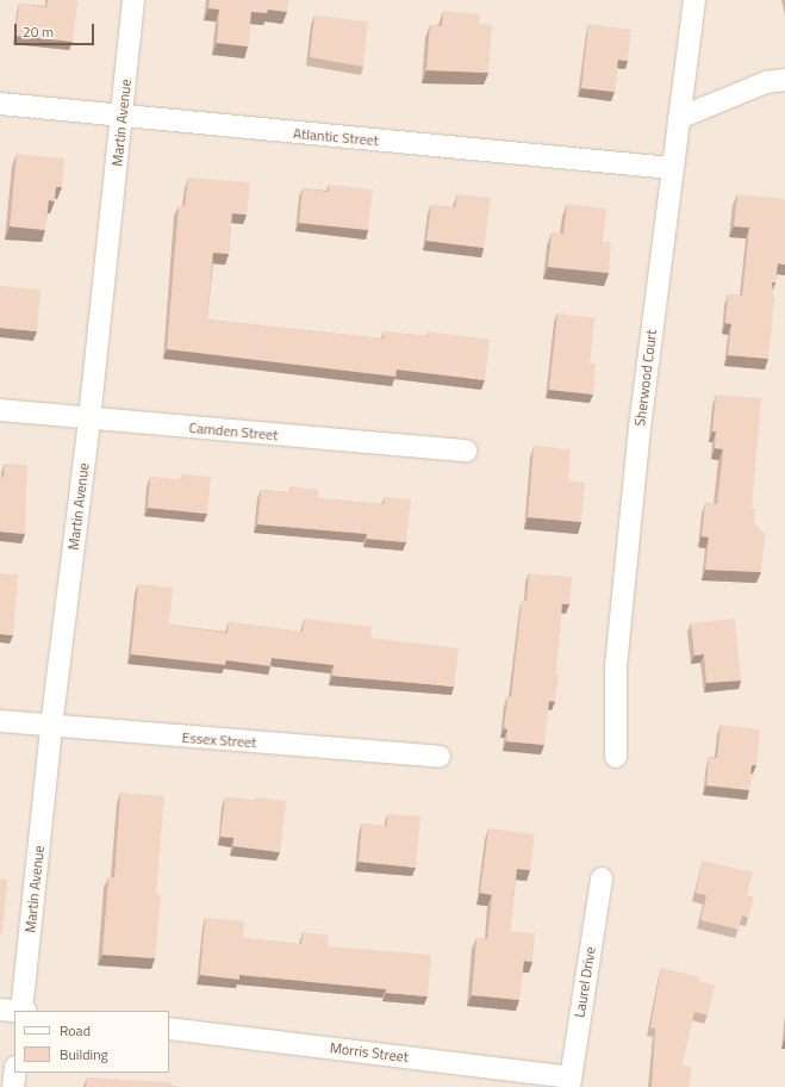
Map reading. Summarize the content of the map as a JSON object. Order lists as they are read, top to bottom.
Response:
{
  "streets": {
    "street": [
      "Martin Avenue",
      "Atlantic Street",
      "Sherwood Court",
      "Camden Street",
      "Essex Street",
      "Laurel Drive",
      "Morris Street"
    ]
  },
  "crossings": [
    ["Martin Avenue", "Atlantic Street"],
    ["Martin Avenue", "Camden Street"],
    ["Martin Avenue", "Essex Street"],
    ["Atlantic Street", "Sherwood Court"],
    ["Laurel Drive", "Morris Street"]
  ],
  "legend": ["Road", "Building"],
  "scale_bar": "20 m"
}
